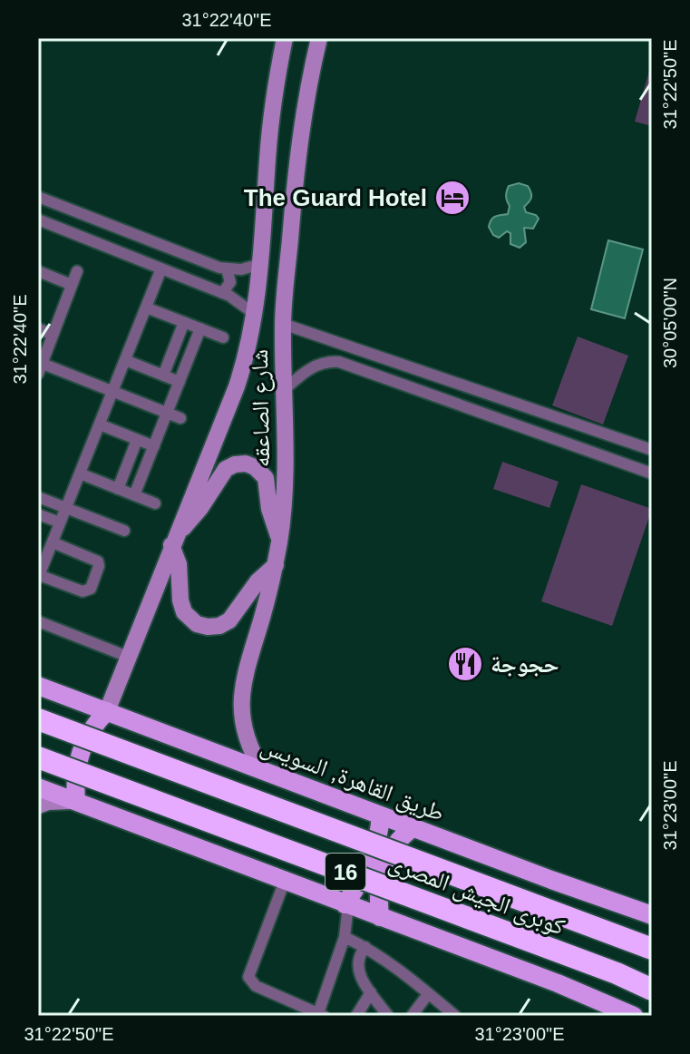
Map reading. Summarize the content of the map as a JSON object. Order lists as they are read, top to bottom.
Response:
{
  "streets": {
    "highway": ["16", "كوبرى الجيش المصرى"],
    "main road": ["طريق القاهرة, السويس"],
    "street": ["شارع الصاعقه"]
  },
  "crossings": [
    ["شارع الصاعقه", "طريق القاهرة, السويس"],
    ["طريق القاهرة, السويس", "16"]
  ],
  "places": {
    "hotel": ["The Guard Hotel"],
    "restaurant": ["حجوجة"]
  },
  "coordinates": [
    "31°22'40\"E",
    "31°22'50\"E",
    "30°05'00\"N",
    "31°23'00\"E"
  ]
}
